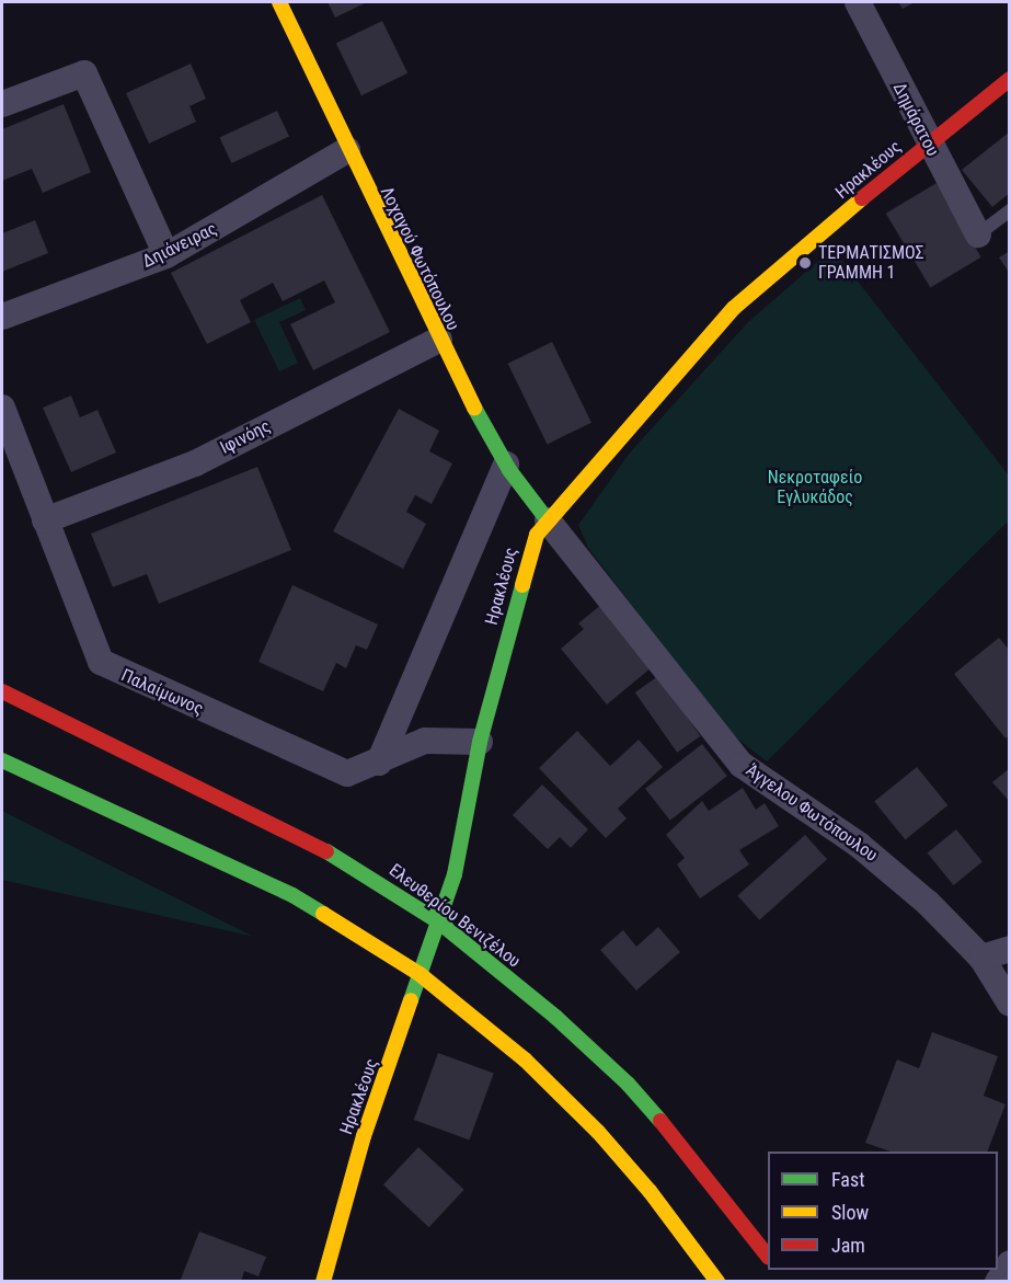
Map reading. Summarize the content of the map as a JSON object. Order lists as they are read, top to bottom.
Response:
{
  "streets": {
    "main road": ["Ηρακλέους", "Λοχαγού Φωτόπουλου", "Ελευθερίου Βενιζέλου"],
    "street": [
      "Δημάρατου",
      "Δηιάνειρας",
      "Ιφινόης",
      "Παλαίμωνος",
      "Άγγελου Φωτόπουλου"
    ]
  },
  "crossings": [
    ["Δημάρατου", "Ηρακλέους"],
    ["Ηρακλέους", "Λοχαγού Φωτόπουλου"],
    ["Ηρακλέους", "Παλαίμωνος"],
    ["Ηρακλέους", "Άγγελου Φωτόπουλου"],
    ["Ηρακλέους", "Ελευθερίου Βενιζέλου"],
    ["Δηιάνειρας", "Λοχαγού Φωτόπουλου"],
    ["Λοχαγού Φωτόπουλου", "Ιφινόης"],
    ["Λοχαγού Φωτόπουλου", "Άγγελου Φωτόπουλου"],
    ["Ιφινόης", "Παλαίμωνος"]
  ],
  "parks": ["Νεκροταφείο Εγλυκάδος"],
  "places": ["ΤΕΡΜΑΤΙΣΜΟΣ ΓΡΑΜΜΗ 1"],
  "legend": ["Fast", "Slow", "Jam"]
}
